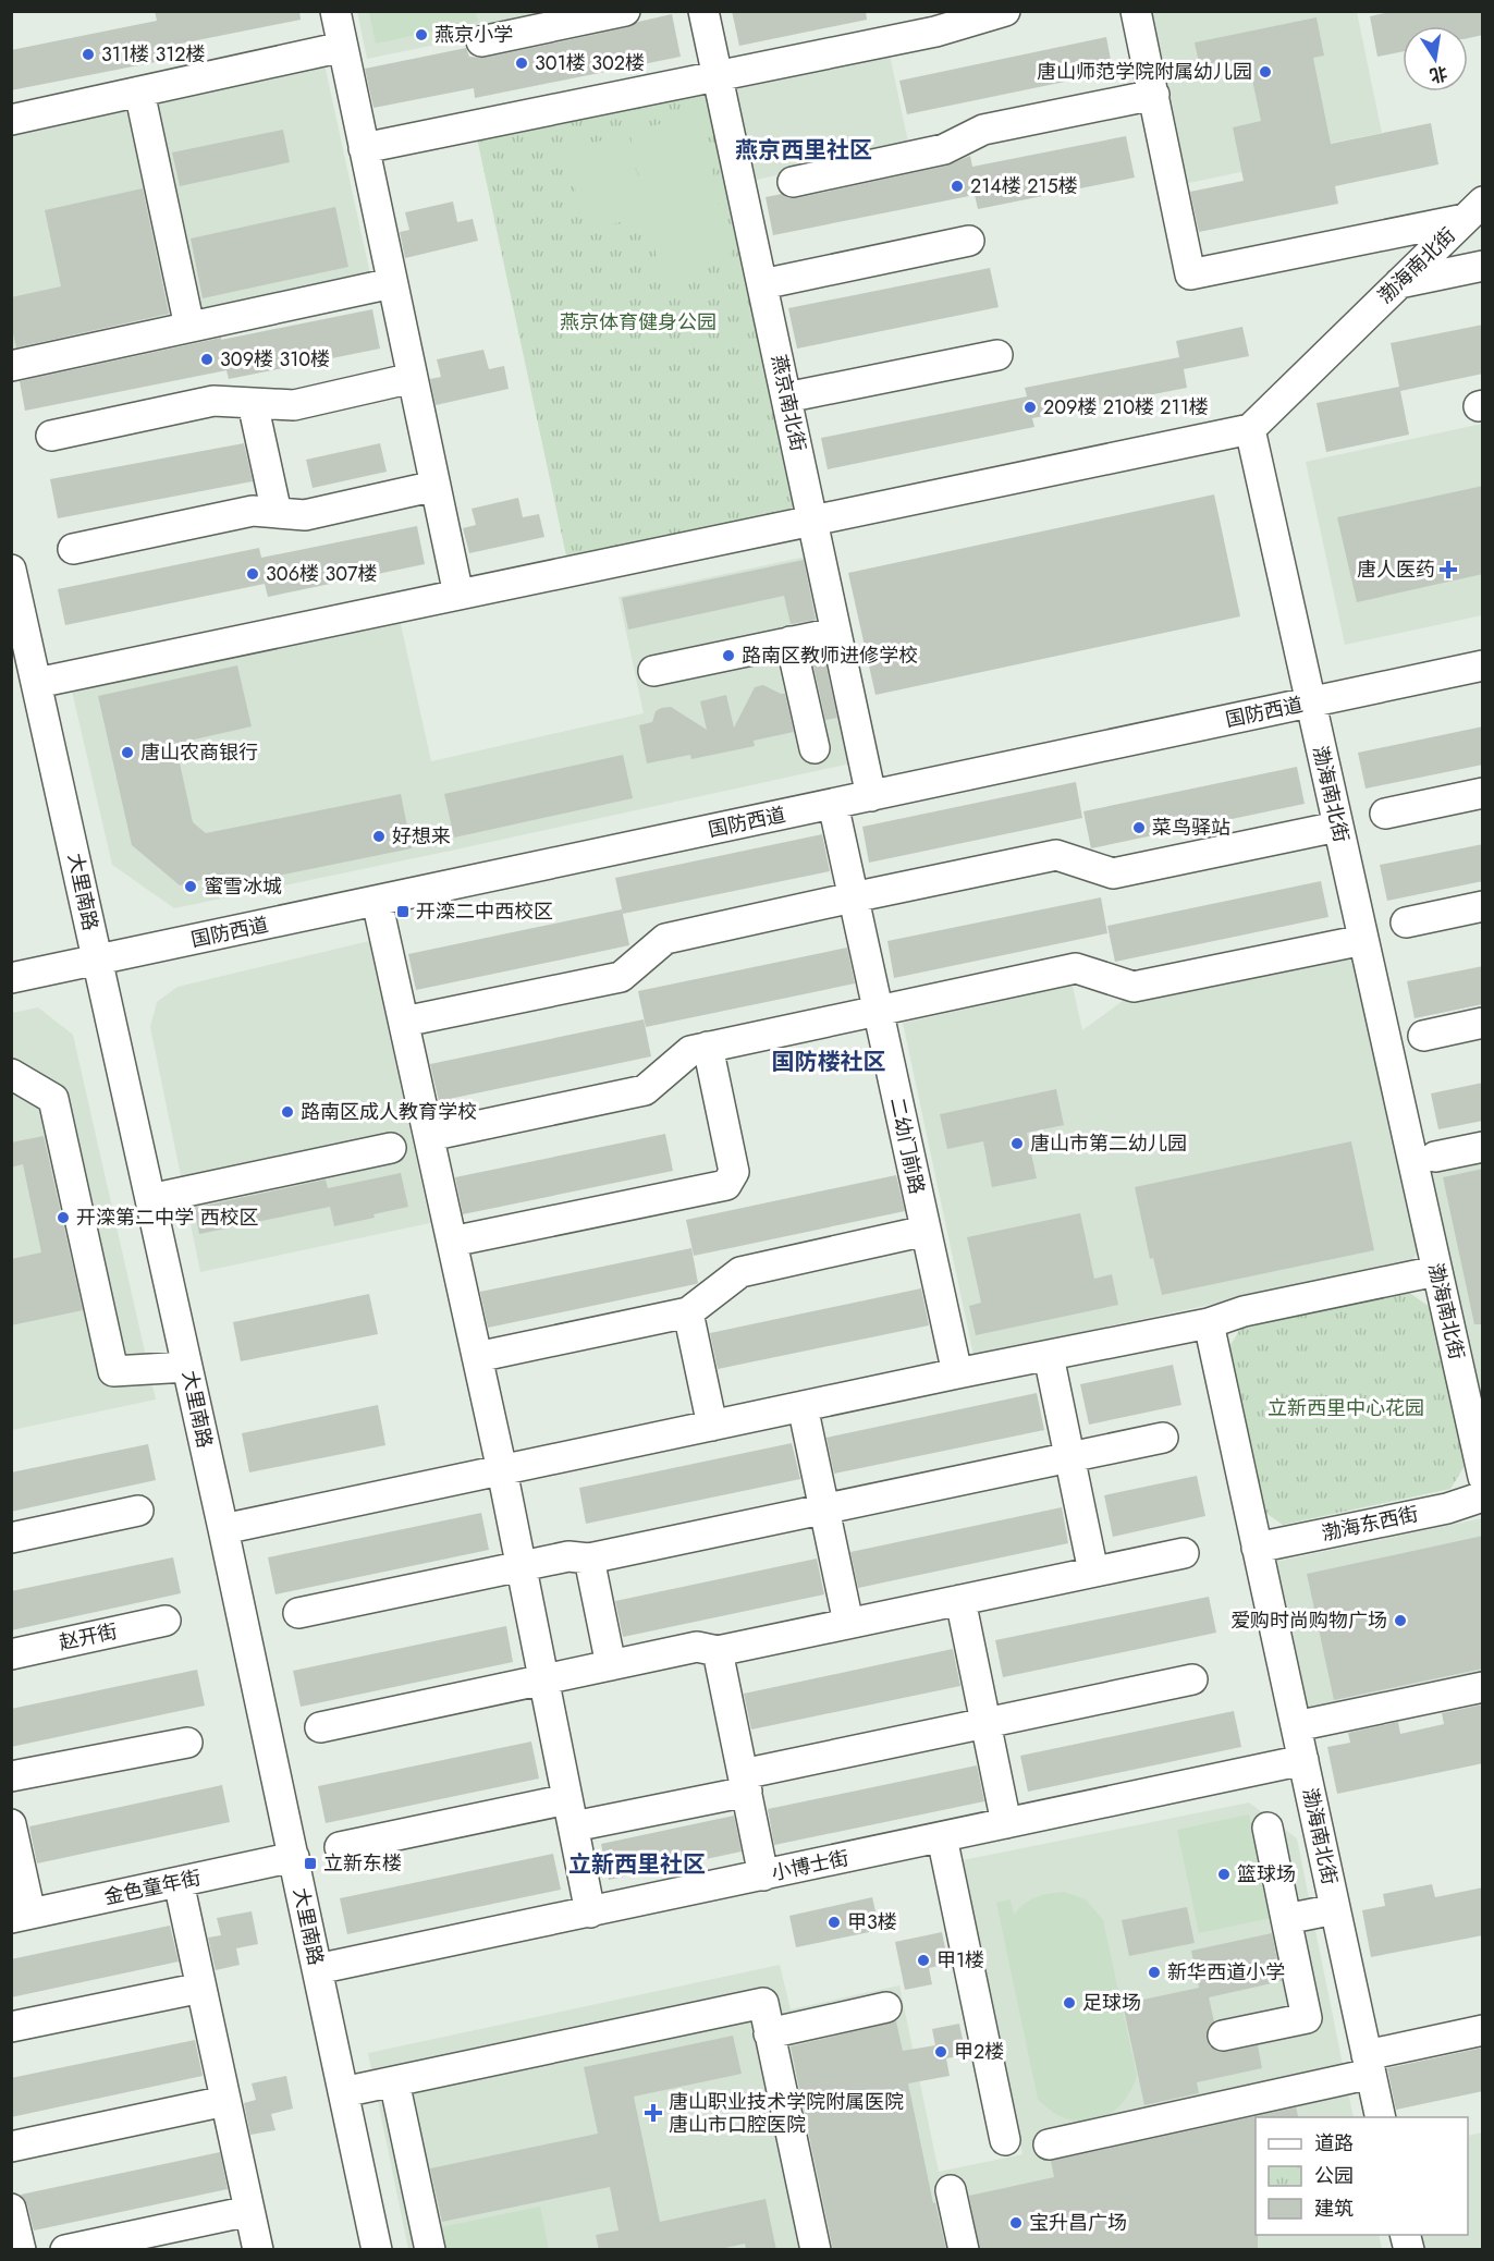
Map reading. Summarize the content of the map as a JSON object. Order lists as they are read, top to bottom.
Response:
{
  "streets": {
    "street": [
      "渤海南北街",
      "燕京南北街",
      "国防西道",
      "大里南路",
      "二幼门前路",
      "渤海东西街",
      "赵开街",
      "小博士街",
      "金色童年街"
    ]
  },
  "crossings": [
    ["渤海南北街", "国防西道"],
    ["渤海南北街", "渤海东西街"],
    ["渤海南北街", "小博士街"],
    ["燕京南北街", "国防西道"],
    ["国防西道", "大里南路"],
    ["国防西道", "二幼门前路"],
    ["大里南路", "小博士街"],
    ["大里南路", "金色童年街"]
  ],
  "districts": ["燕京西里社区", "国防楼社区", "立新西里社区"],
  "parks": ["燕京体育健身公园", "立新西里中心花园"],
  "places": {
    "other": [
      "燕京小学",
      "311楼 312楼",
      "301楼 302楼",
      "唐山师范学院附属幼儿园",
      "214楼 215楼",
      "309楼 310楼",
      "209楼 210楼 211楼",
      "306楼 307楼",
      "路南区教师进修学校",
      "唐山农商银行",
      "菜鸟驿站",
      "好想来",
      "蜜雪冰城",
      "路南区成人教育学校",
      "唐山市第二幼儿园",
      "开滦第二中学 西校区",
      "爱购时尚购物广场",
      "篮球场",
      "甲3楼",
      "甲1楼",
      "新华西道小学",
      "足球场",
      "甲2楼",
      "宝升昌广场"
    ],
    "health": ["唐人医药", "唐山职业技术学院附属医院 唐山市口腔医院"],
    "transit": ["开滦二中西校区", "立新东楼"]
  },
  "legend": ["道路", "公园", "建筑"],
  "north": "bottom"
}
